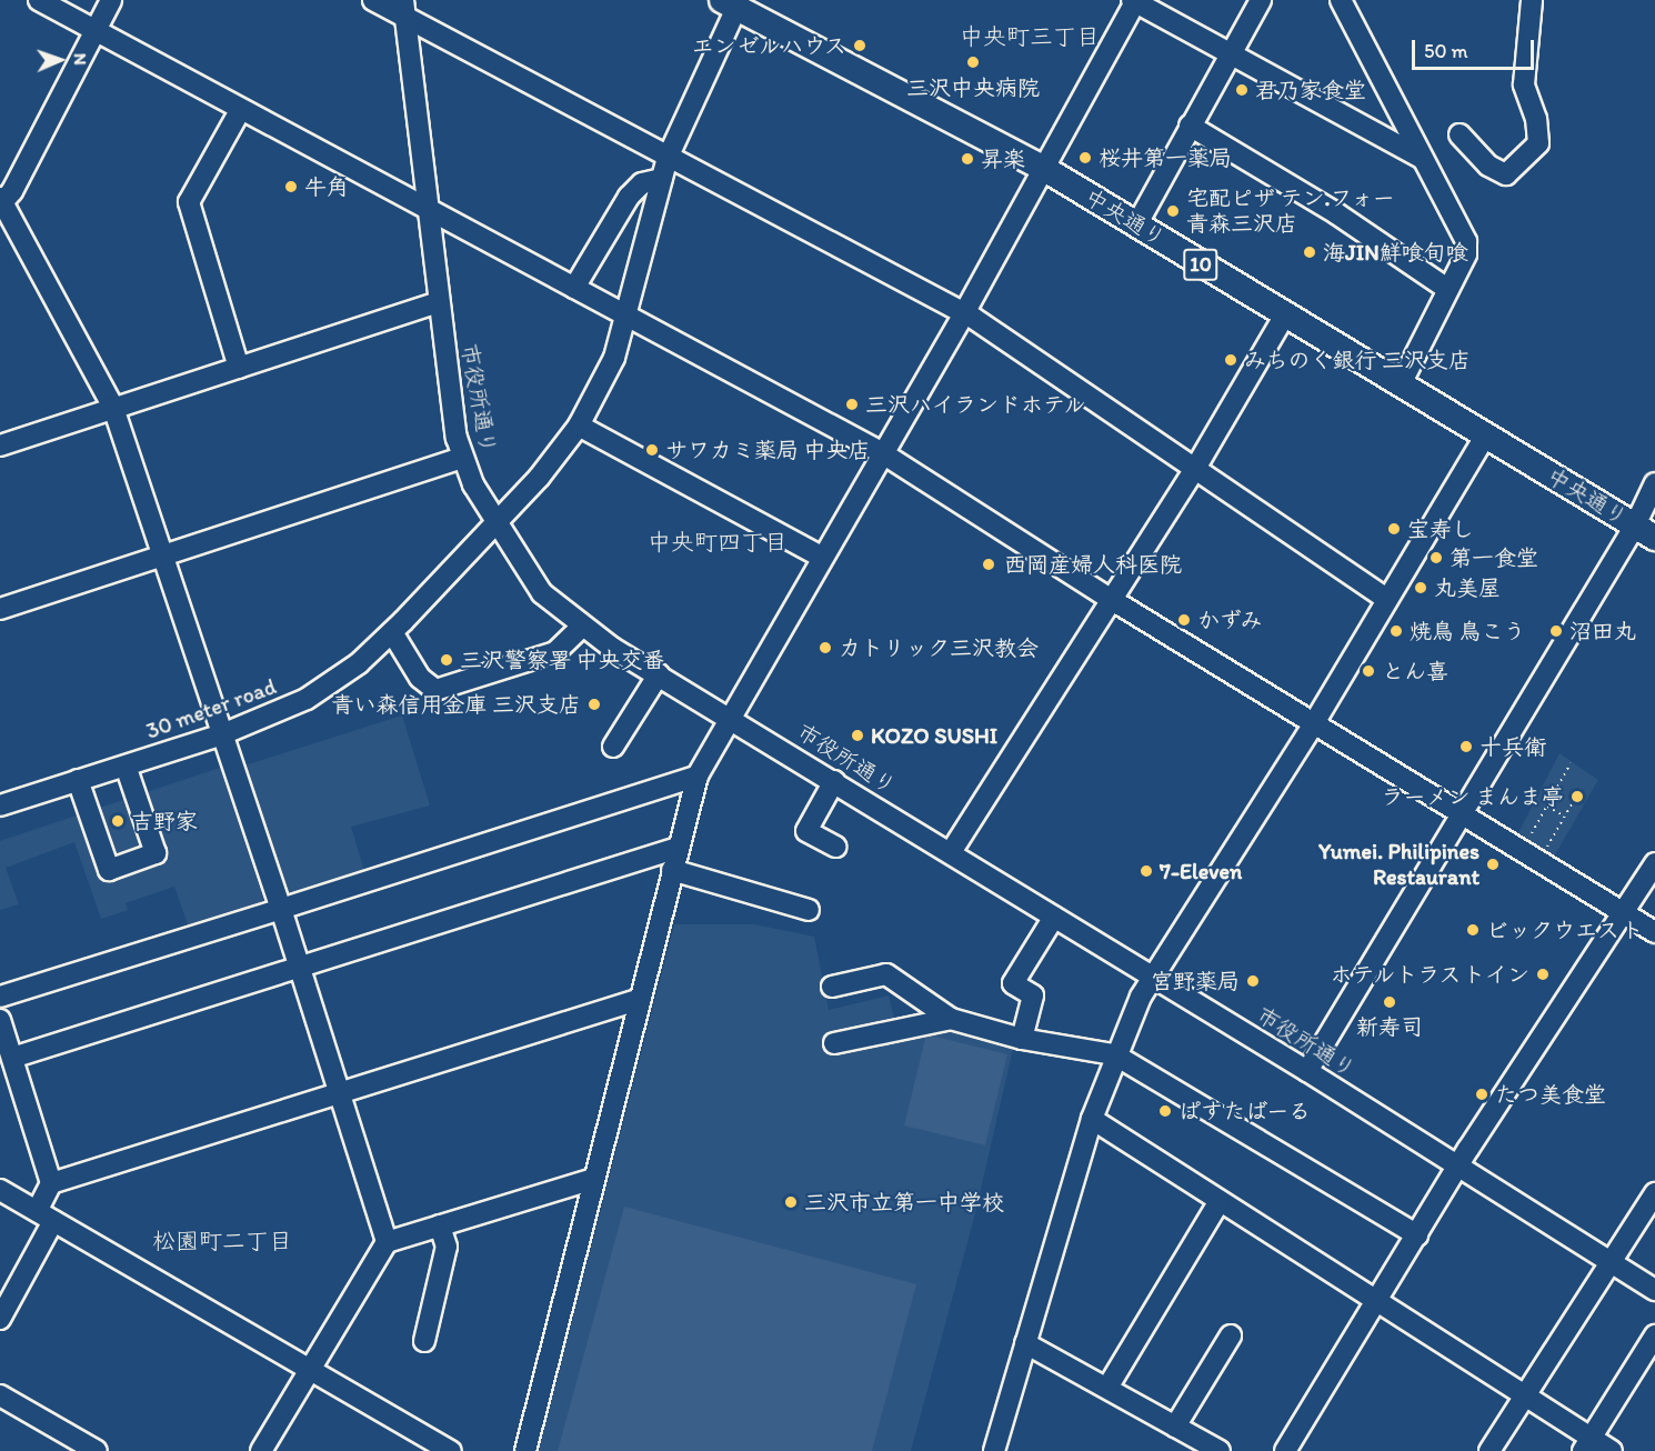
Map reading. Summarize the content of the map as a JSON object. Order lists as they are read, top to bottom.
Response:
{
  "streets": {
    "main road": ["中央通り", "10"],
    "street": ["市役所通り", "30 meter road"]
  },
  "crossings": [
    ["中央通り", "30 meter road"],
    ["市役所通り", "30 meter road"]
  ],
  "districts": ["中央町三丁目", "中央町四丁目", "松園町二丁目"],
  "places": [
    "エンゼルハウス",
    "三沢中央病院",
    "君乃家食堂",
    "桜井第一薬局",
    "昇楽",
    "牛角",
    "宅配ピザ テン.フォー 青森三沢店",
    "海JIN鮮喰旬喰",
    "みちのく銀行 三沢支店",
    "三沢ハイランドホテル",
    "サワカミ薬局 中央店",
    "宝寿し",
    "第一食堂",
    "西岡産婦人科医院",
    "丸美屋",
    "かずみ",
    "焼鳥 鳥こう",
    "沼田丸",
    "カトリック三沢教会",
    "三沢警察署 中央交番",
    "とん喜",
    "青い森信用金庫 三沢支店",
    "KOZO SUSHI",
    "十兵衛",
    "ラーメン まんま亭",
    "吉野家",
    "Yumei. Philipines Restaurant",
    "7-Eleven",
    "ビックウエスト",
    "ホテルトラストイン",
    "宮野薬局",
    "新寿司",
    "たつ美食堂",
    "ぱすたばーる",
    "三沢市立第一中学校"
  ],
  "scale_bar": "50 m",
  "north": "right"
}
